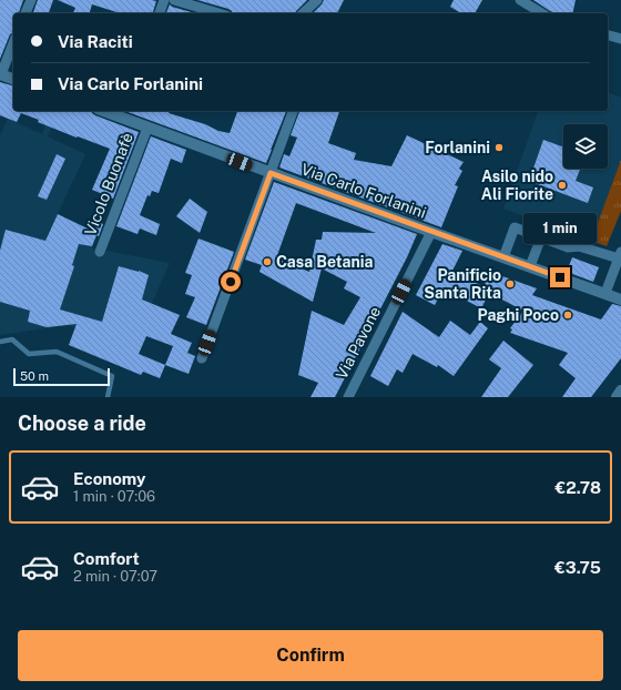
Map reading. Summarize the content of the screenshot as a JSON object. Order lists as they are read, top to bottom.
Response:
{
  "streets": {
    "street": ["Vicolo Buonafè", "Via Carlo Forlanini", "Via Pavone"]
  },
  "crossings": [
    ["Vicolo Buonafè", "Via Carlo Forlanini"],
    ["Via Carlo Forlanini", "Via Pavone"]
  ],
  "places": [
    "Forlanini",
    "Asilo nido Ali Fiorite",
    "Casa Betania",
    "Panificio Santa Rita",
    "Paghi Poco"
  ],
  "scale_bar": "50 m",
  "page": {
    "banner": ["Via Raciti", "Via Carlo Forlanini"],
    "bubble": "1 min",
    "scale": "50 m",
    "heading": "Choose a ride",
    "list": [
      {
        "name": "Economy",
        "note": "1 min · 07:06",
        "value": "€2.78"
      },
      {
        "name": "Comfort",
        "note": "2 min · 07:07",
        "value": "€3.75"
      }
    ],
    "buttons": "Confirm"
  }
}
